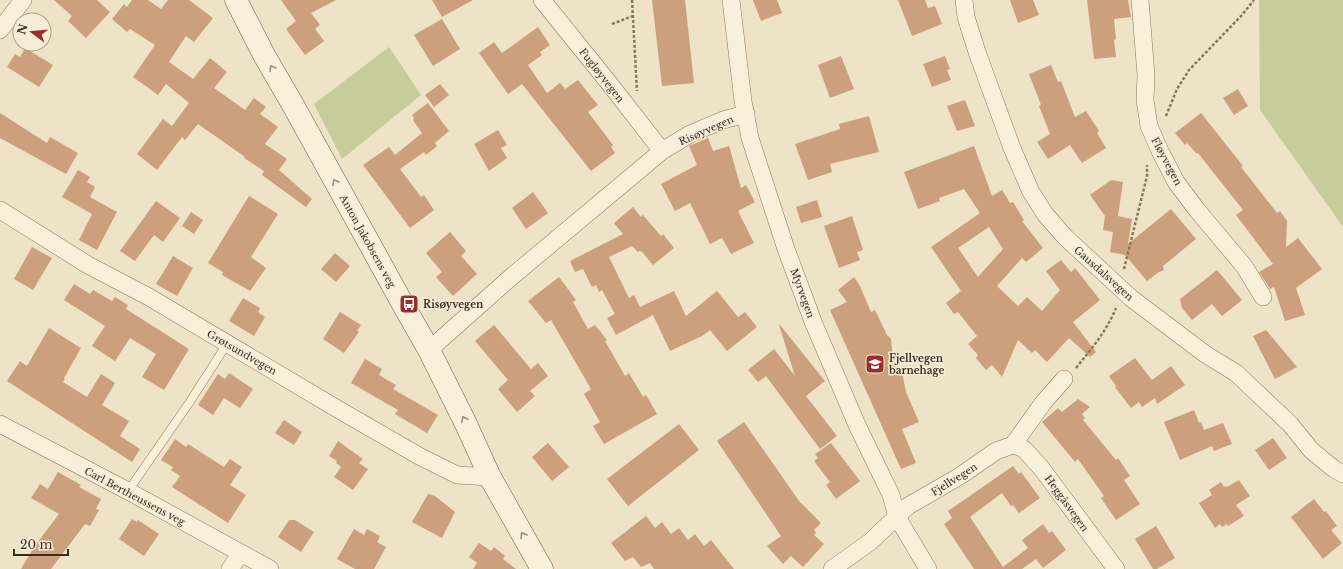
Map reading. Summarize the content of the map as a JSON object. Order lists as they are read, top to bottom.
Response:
{
  "streets": {
    "street": [
      "Fugløyvegen",
      "Risøyvegen",
      "Fløyvegen",
      "Anton Jakobsens veg",
      "Gausdalsvegen",
      "Myrvegen",
      "Grøtsundvegen",
      "Fjellvegen",
      "Carl Bertheussens veg",
      "Heggåsvegen"
    ]
  },
  "crossings": [
    ["Fugløyvegen", "Risøyvegen"],
    ["Risøyvegen", "Anton Jakobsens veg"],
    ["Risøyvegen", "Myrvegen"],
    ["Anton Jakobsens veg", "Grøtsundvegen"],
    ["Myrvegen", "Fjellvegen"],
    ["Fjellvegen", "Heggåsvegen"]
  ],
  "one_way": ["Anton Jakobsens veg"],
  "places": {
    "bus stop": ["Risøyvegen"],
    "school or university": ["Fjellvegen barnehage"]
  },
  "scale_bar": "20 m",
  "north": "left"
}
